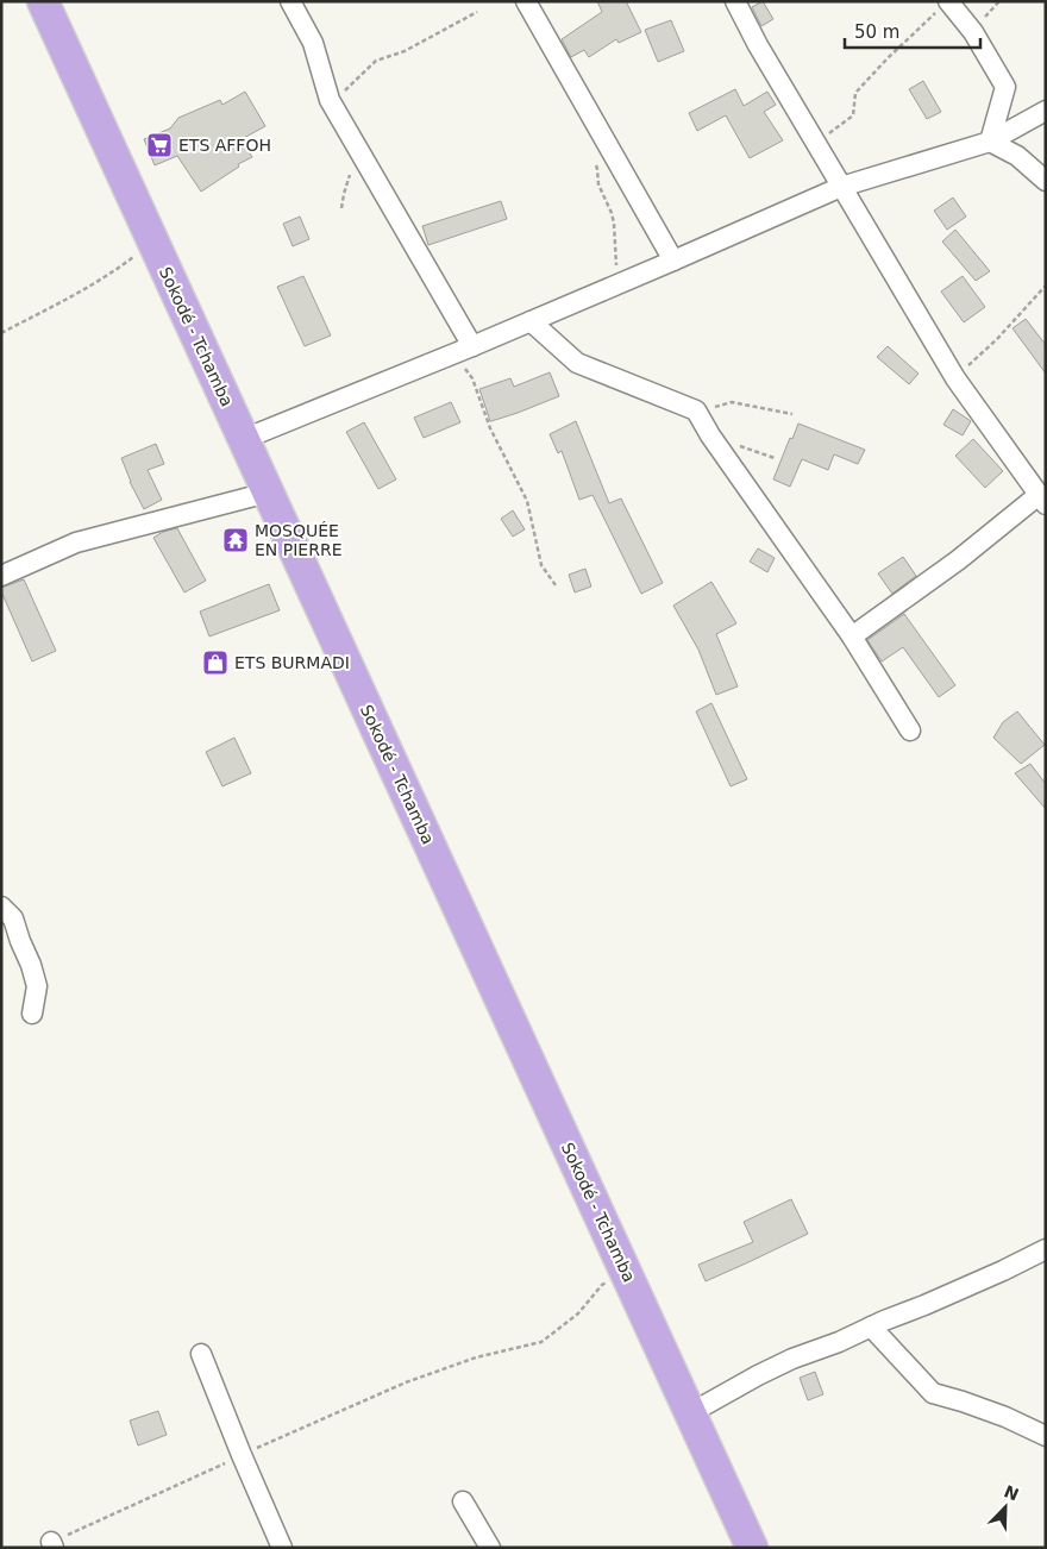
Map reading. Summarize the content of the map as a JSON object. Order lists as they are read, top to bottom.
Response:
{
  "streets": {
    "main road": ["Sokodé - Tchamba"]
  },
  "places": {
    "supermarket": ["ETS AFFOH"],
    "temple": ["MOSQUÉE EN PIERRE"],
    "shop": ["ETS BURMADI"]
  },
  "scale_bar": "50 m",
  "north": "top right"
}
